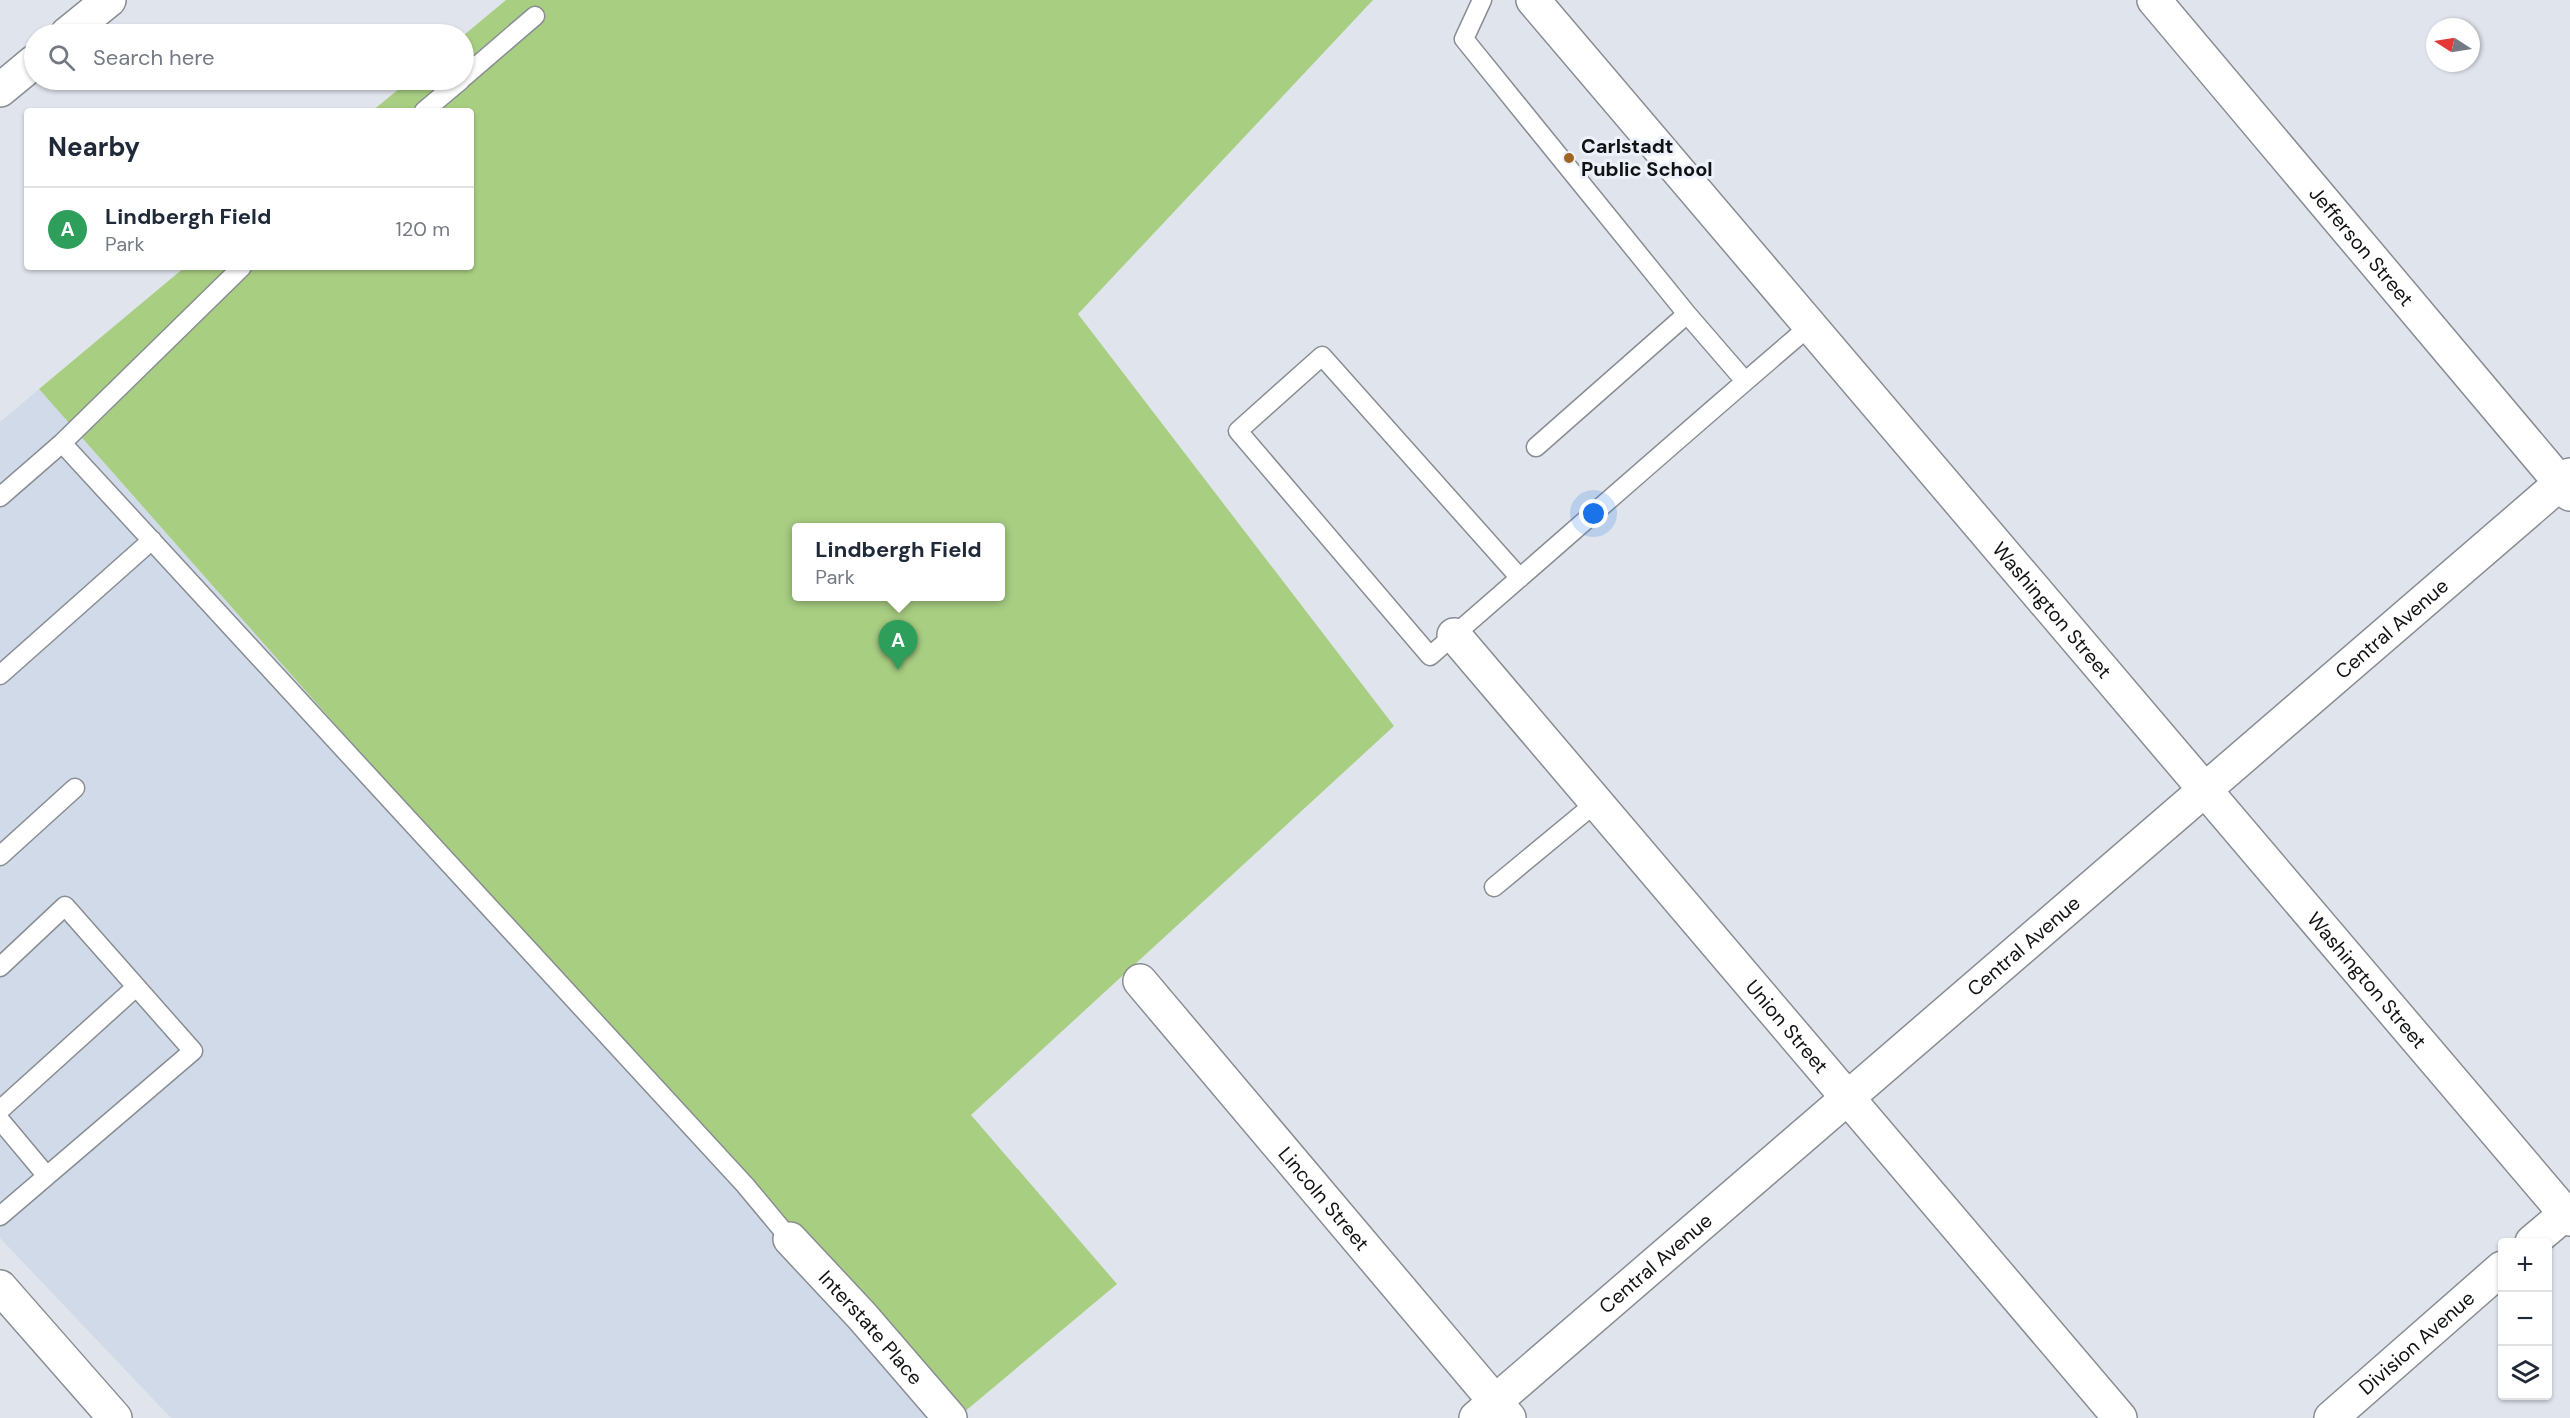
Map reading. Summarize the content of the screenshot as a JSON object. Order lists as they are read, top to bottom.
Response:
{
  "streets": {
    "street": [
      "Jefferson Street",
      "Washington Street",
      "Central Avenue",
      "Union Street",
      "Lincoln Street",
      "Interstate Place",
      "Division Avenue"
    ]
  },
  "crossings": [
    ["Jefferson Street", "Central Avenue"],
    ["Washington Street", "Central Avenue"],
    ["Central Avenue", "Union Street"],
    ["Central Avenue", "Lincoln Street"]
  ],
  "places": ["Carlstadt Public School"],
  "north": "left",
  "page": {
    "search": "Search here",
    "heading": "Nearby",
    "list": [
      {
        "mark": "A",
        "name": "Lindbergh Field",
        "note": "Park",
        "value": "120 m"
      }
    ],
    "popup": ["Lindbergh Field", "Park"],
    "pins": "A",
    "map_buttons": ["+", "−"]
  }
}
